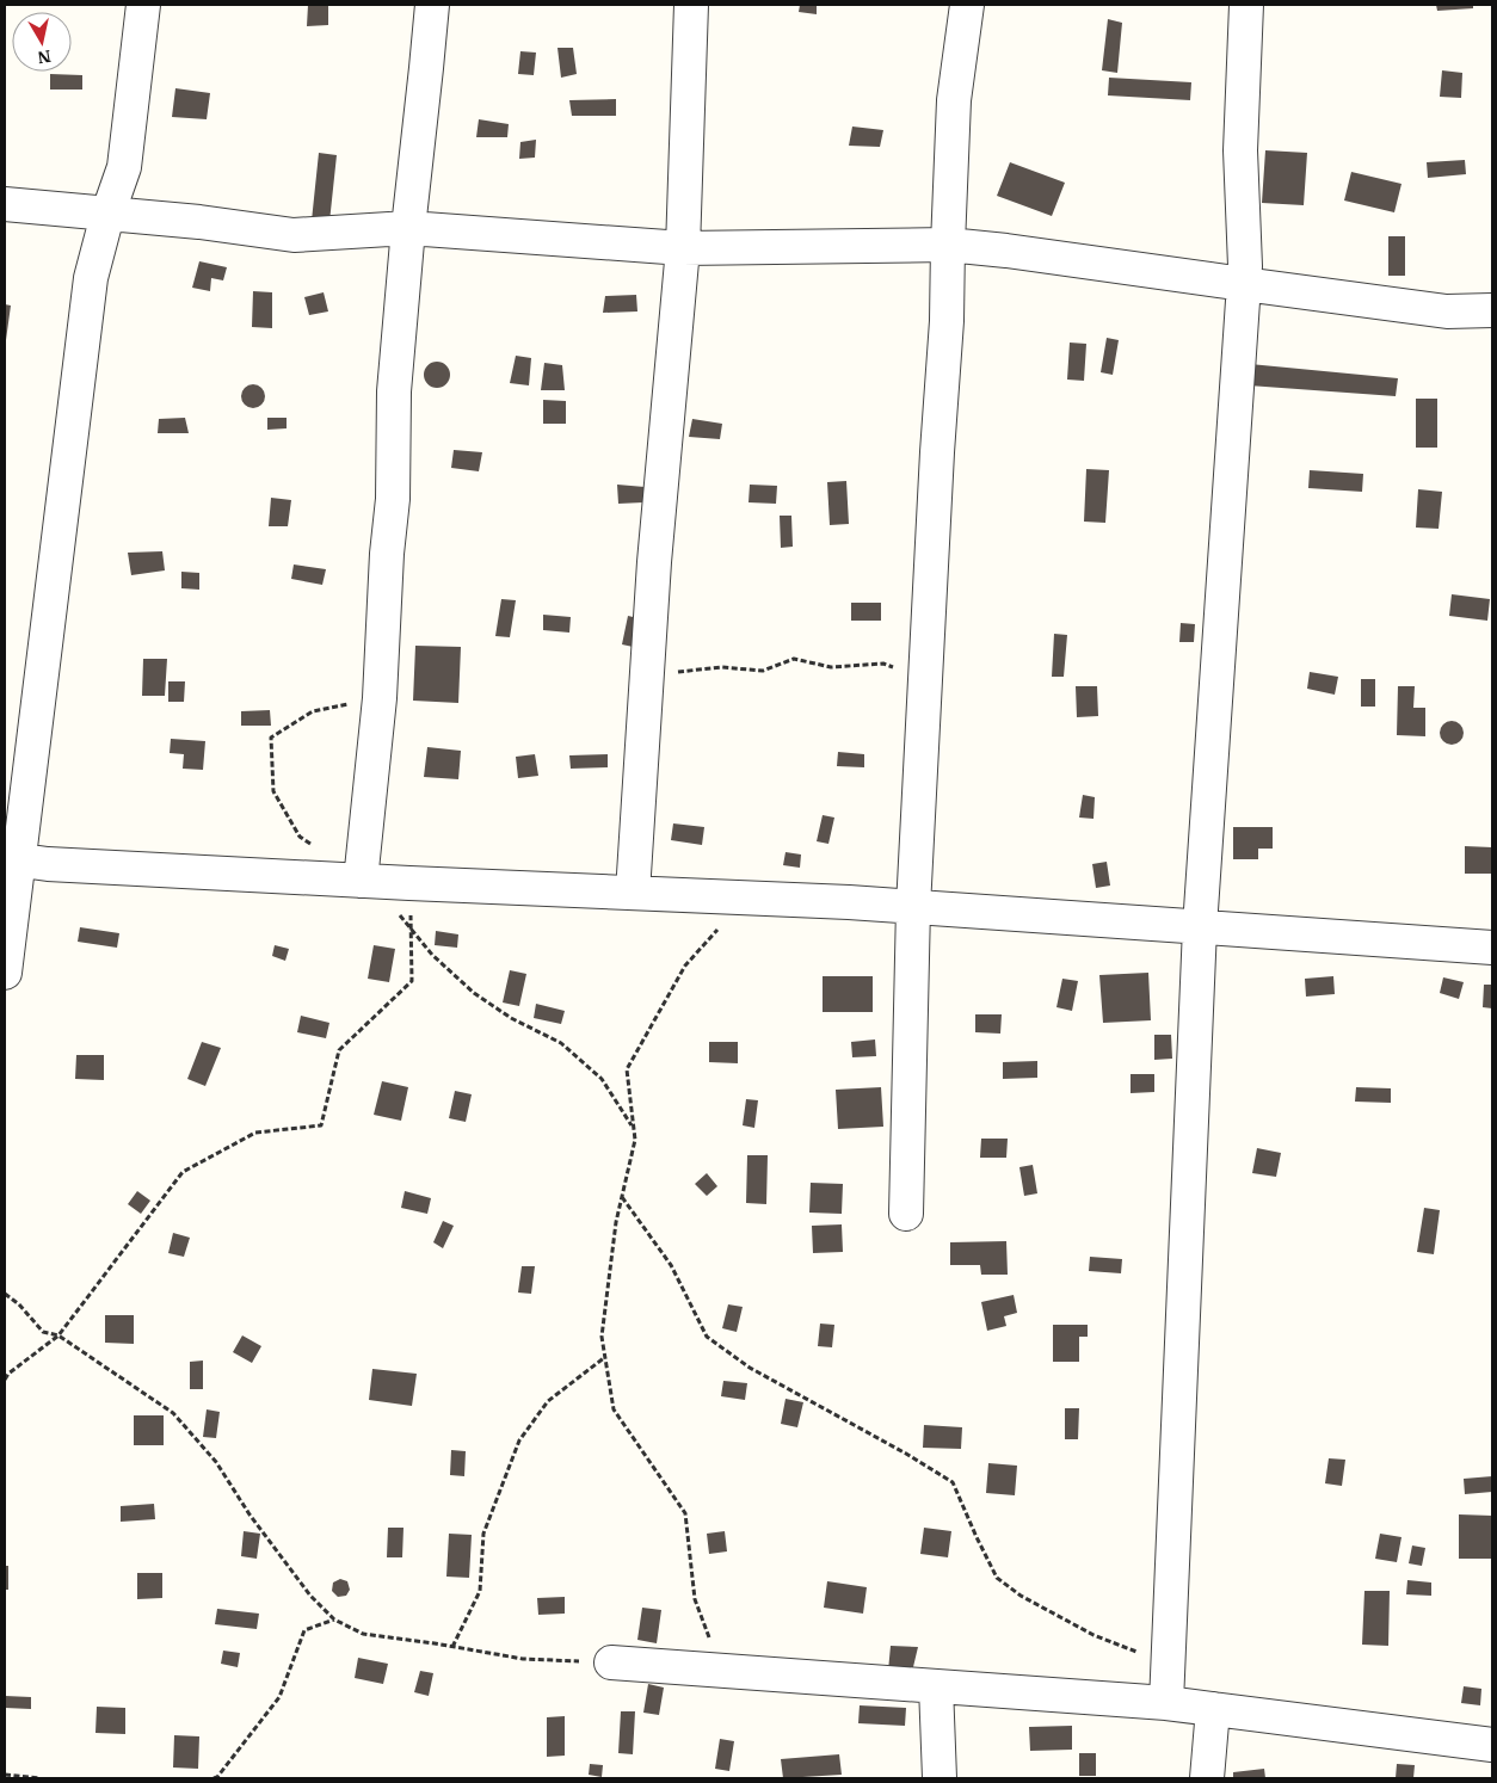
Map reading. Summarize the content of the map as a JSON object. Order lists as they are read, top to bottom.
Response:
{
  "north": "bottom"
}
